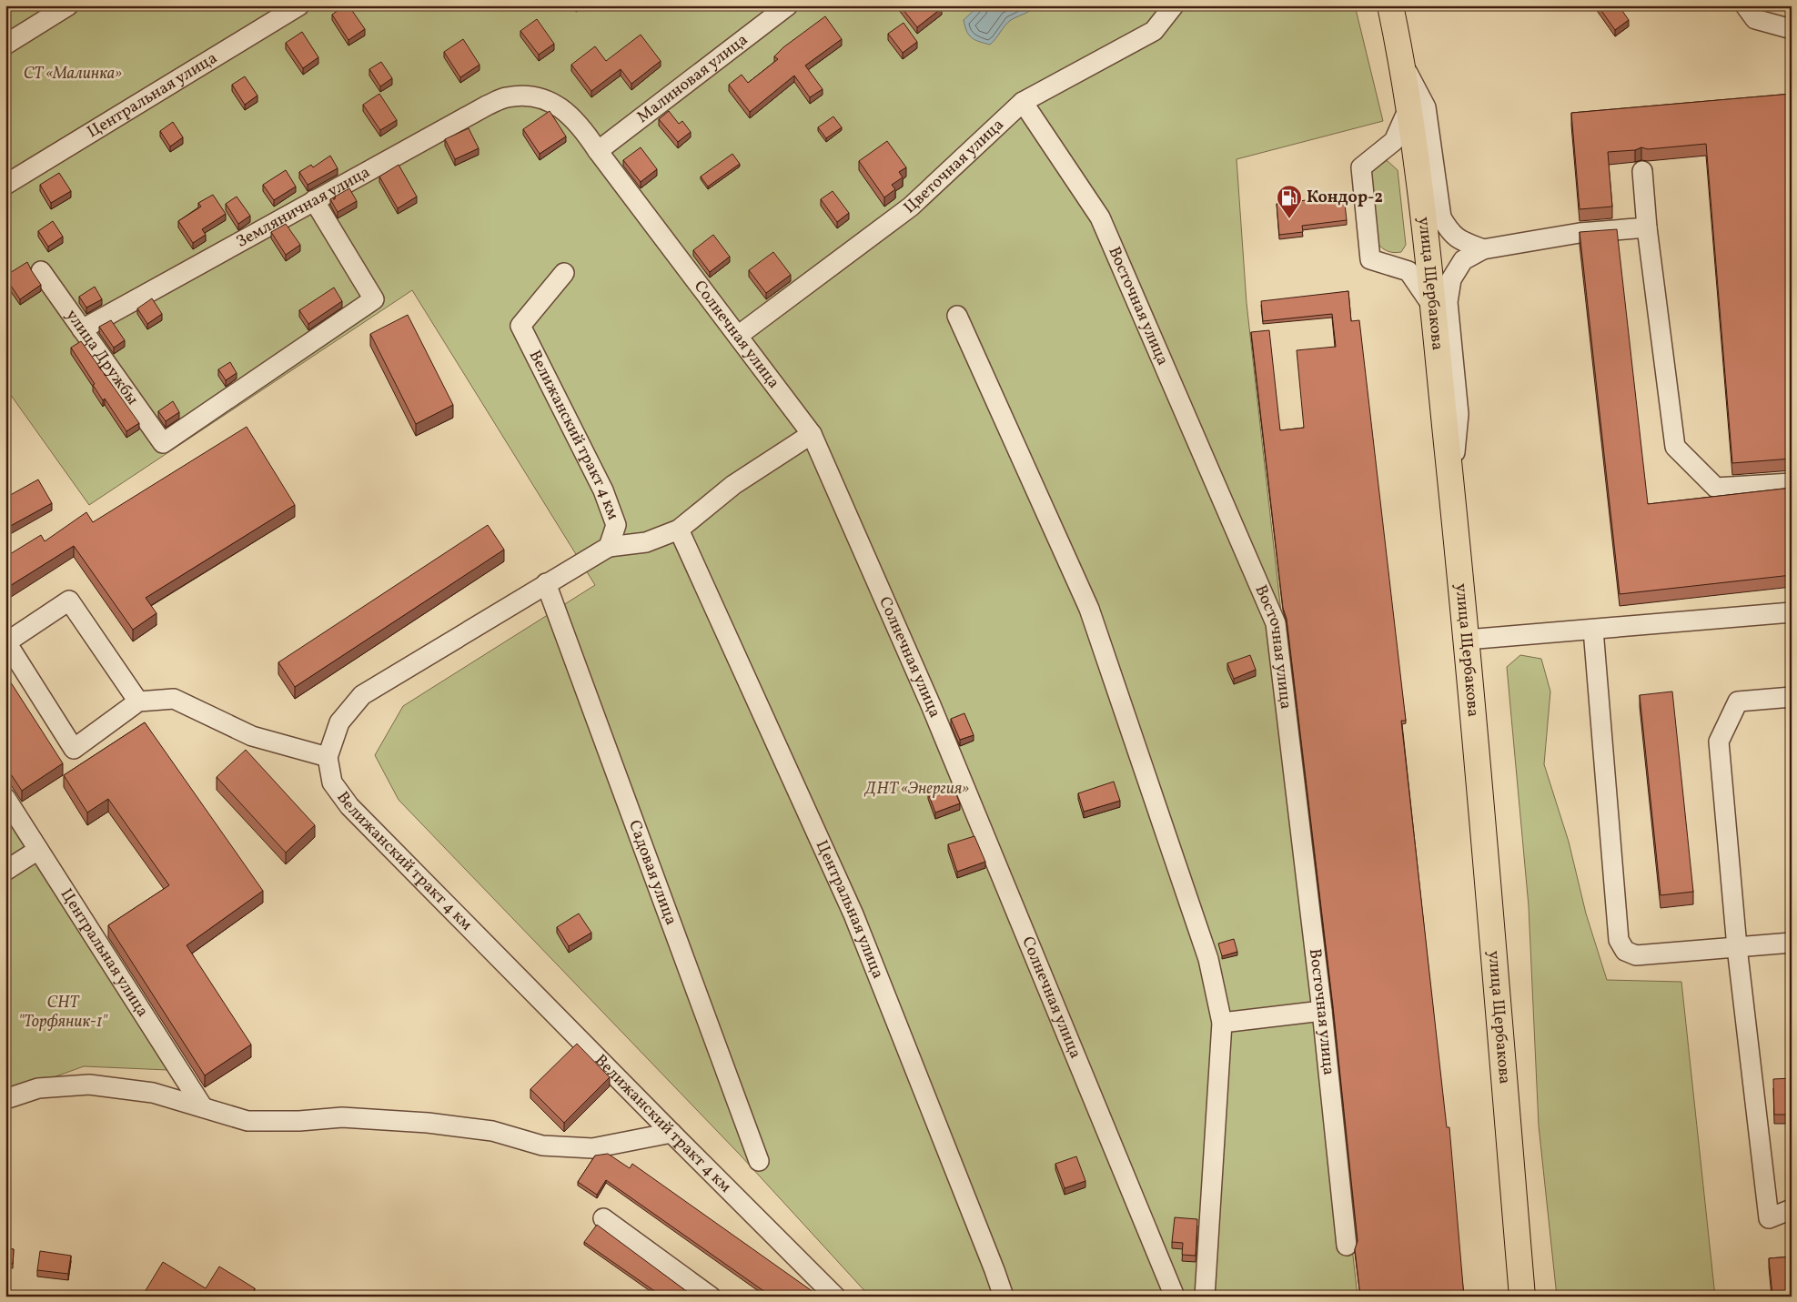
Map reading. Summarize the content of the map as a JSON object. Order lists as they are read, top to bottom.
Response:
{
  "streets": {
    "main road": ["улица Щербакова"],
    "street": [
      "Малиновая улица",
      "Центральная улица",
      "Цветочная улица",
      "Земляничная улица",
      "Восточная улица",
      "Солнечная улица",
      "улица Дружбы",
      "Велижанский тракт 4 км",
      "Садовая улица"
    ]
  },
  "crossings": [
    ["Малиновая улица", "Солнечная улица"],
    ["Цветочная улица", "Восточная улица"],
    ["Цветочная улица", "Солнечная улица"],
    ["Земляничная улица", "Солнечная улица"],
    ["Земляничная улица", "улица Дружбы"],
    ["Велижанский тракт 4 км", "Садовая улица"]
  ],
  "parks": ["CТ «Малинка»", "ДНТ «Энергия»", "СНТ \"Торфяник-1\""],
  "places": {
    "fuel station": ["Кондор-2"]
  }
}
